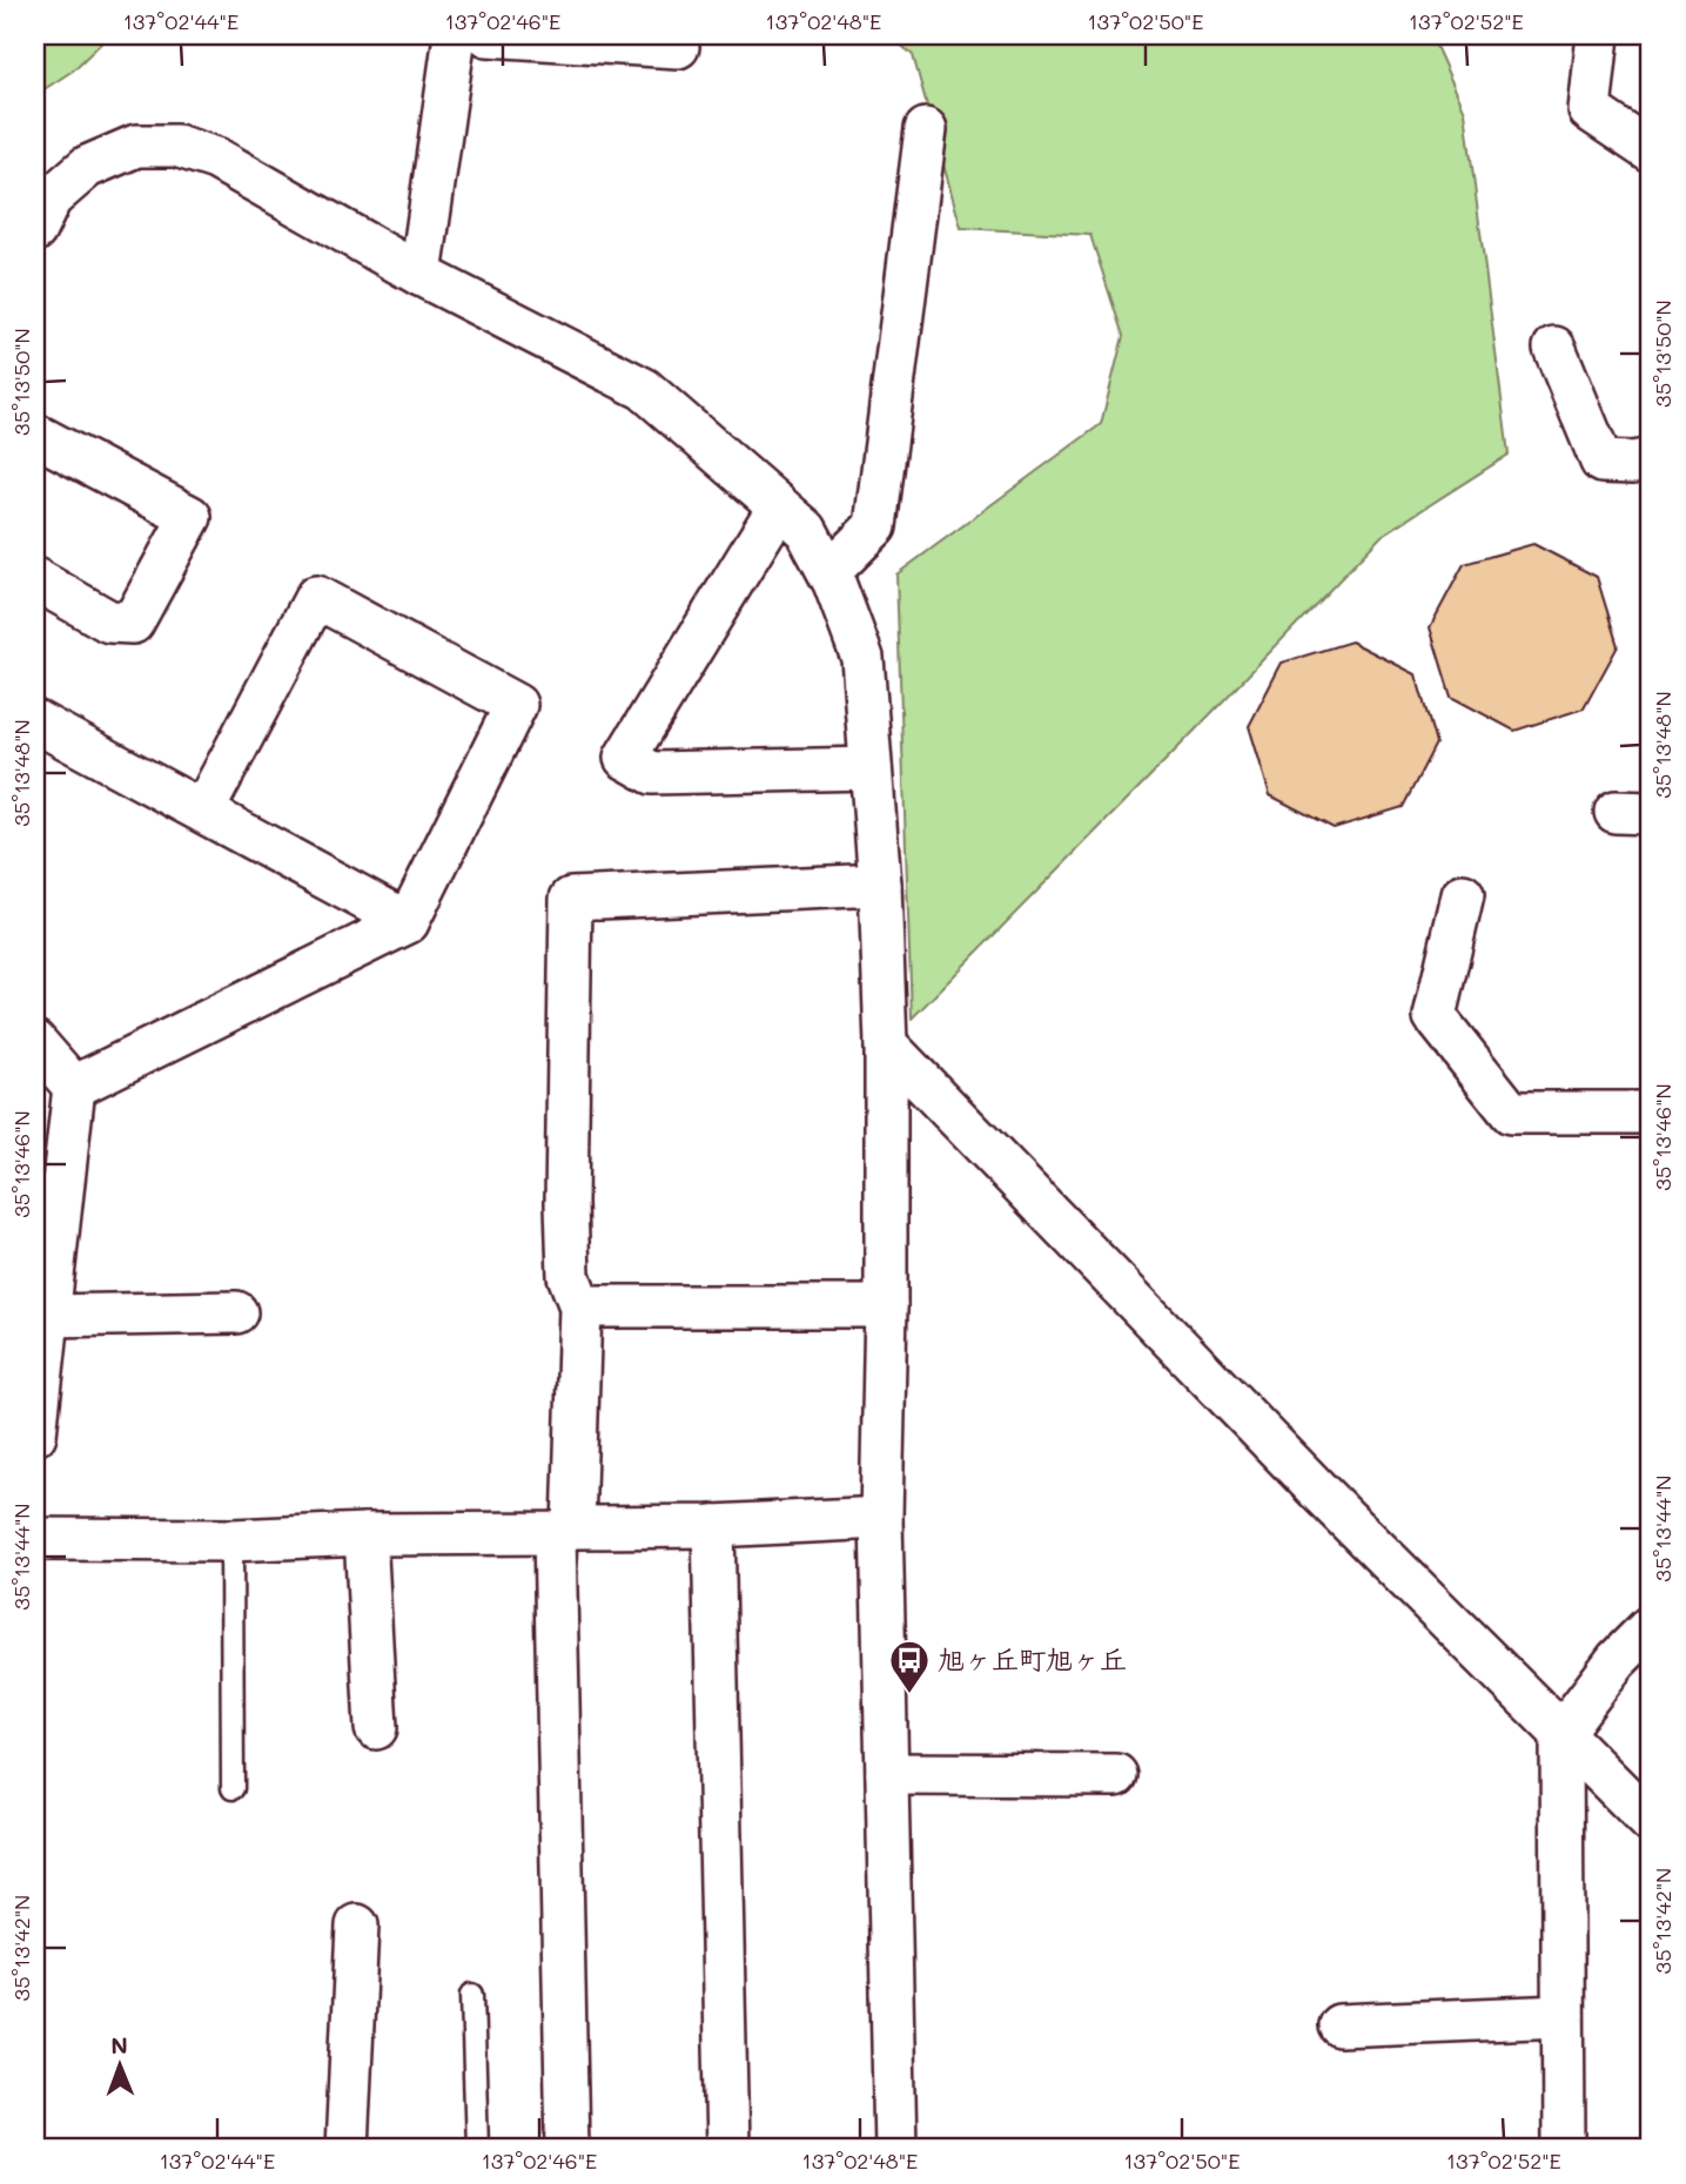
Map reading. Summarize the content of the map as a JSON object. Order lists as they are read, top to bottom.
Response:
{
  "places": {
    "bus stop": ["旭ヶ丘町旭ヶ丘"]
  },
  "north": "top",
  "coordinates": [
    "137°02'44\"E",
    "137°02'46\"E",
    "137°02'48\"E",
    "137°02'50\"E",
    "137°02'52\"E",
    "35°13'50\"N",
    "35°13'48\"N",
    "35°13'46\"N",
    "35°13'44\"N",
    "35°13'42\"N"
  ]
}
